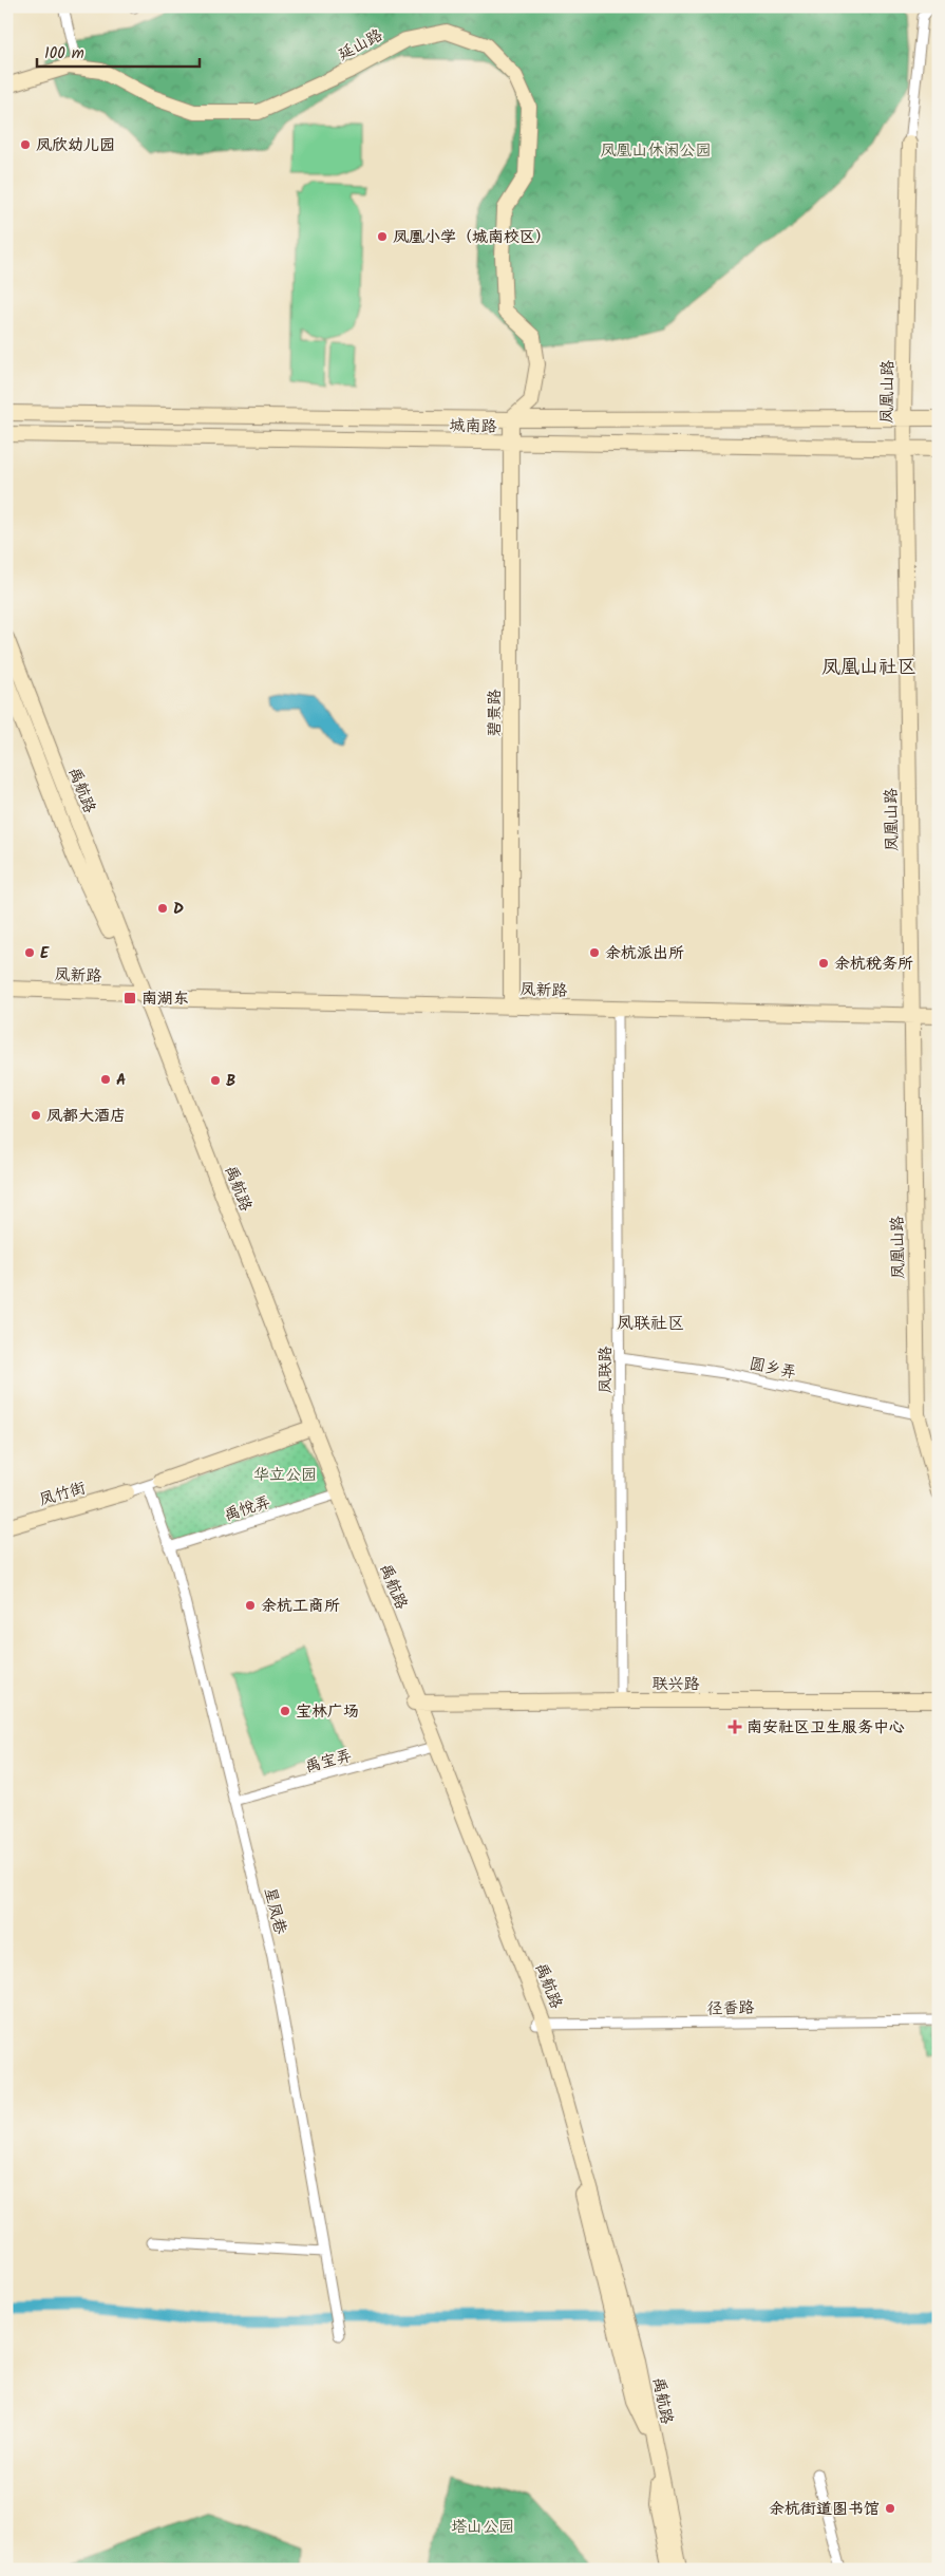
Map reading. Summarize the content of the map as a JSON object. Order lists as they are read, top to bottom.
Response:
{
  "streets": {
    "main road": [
      "延山路",
      "凤凰山路",
      "城南路",
      "碧景路",
      "禹航路",
      "凤新路",
      "凤竹街",
      "联兴路"
    ],
    "street": [
      "圆乡弄",
      "凤联路",
      "禹悦弄",
      "禹宝弄",
      "星凤巷",
      "径香路"
    ]
  },
  "crossings": [
    ["延山路", "城南路"],
    ["延山路", "碧景路"],
    ["凤凰山路", "城南路"],
    ["凤凰山路", "凤新路"],
    ["凤凰山路", "圆乡弄"],
    ["城南路", "碧景路"],
    ["碧景路", "凤新路"],
    ["禹航路", "凤新路"],
    ["禹航路", "禹悦弄"],
    ["禹航路", "联兴路"],
    ["禹航路", "禹宝弄"],
    ["禹航路", "径香路"],
    ["凤新路", "凤联路"],
    ["圆乡弄", "凤联路"],
    ["凤联路", "联兴路"],
    ["禹悦弄", "星凤巷"],
    ["禹宝弄", "星凤巷"]
  ],
  "districts": ["凤凰山社区", "凤联社区"],
  "parks": ["凤凰山休闲公园", "华立公园", "塔山公园"],
  "places": {
    "other": [
      "凤欣幼儿园",
      "凤凰小学（城南校区）",
      "D",
      "E",
      "余杭派出所",
      "余杭税务所",
      "A",
      "B",
      "凤都大酒店",
      "余杭工商所",
      "宝林广场",
      "余杭街道图书馆"
    ],
    "transit": ["南湖东"],
    "health": ["南安社区卫生服务中心"]
  },
  "scale_bar": "100 m"
}
